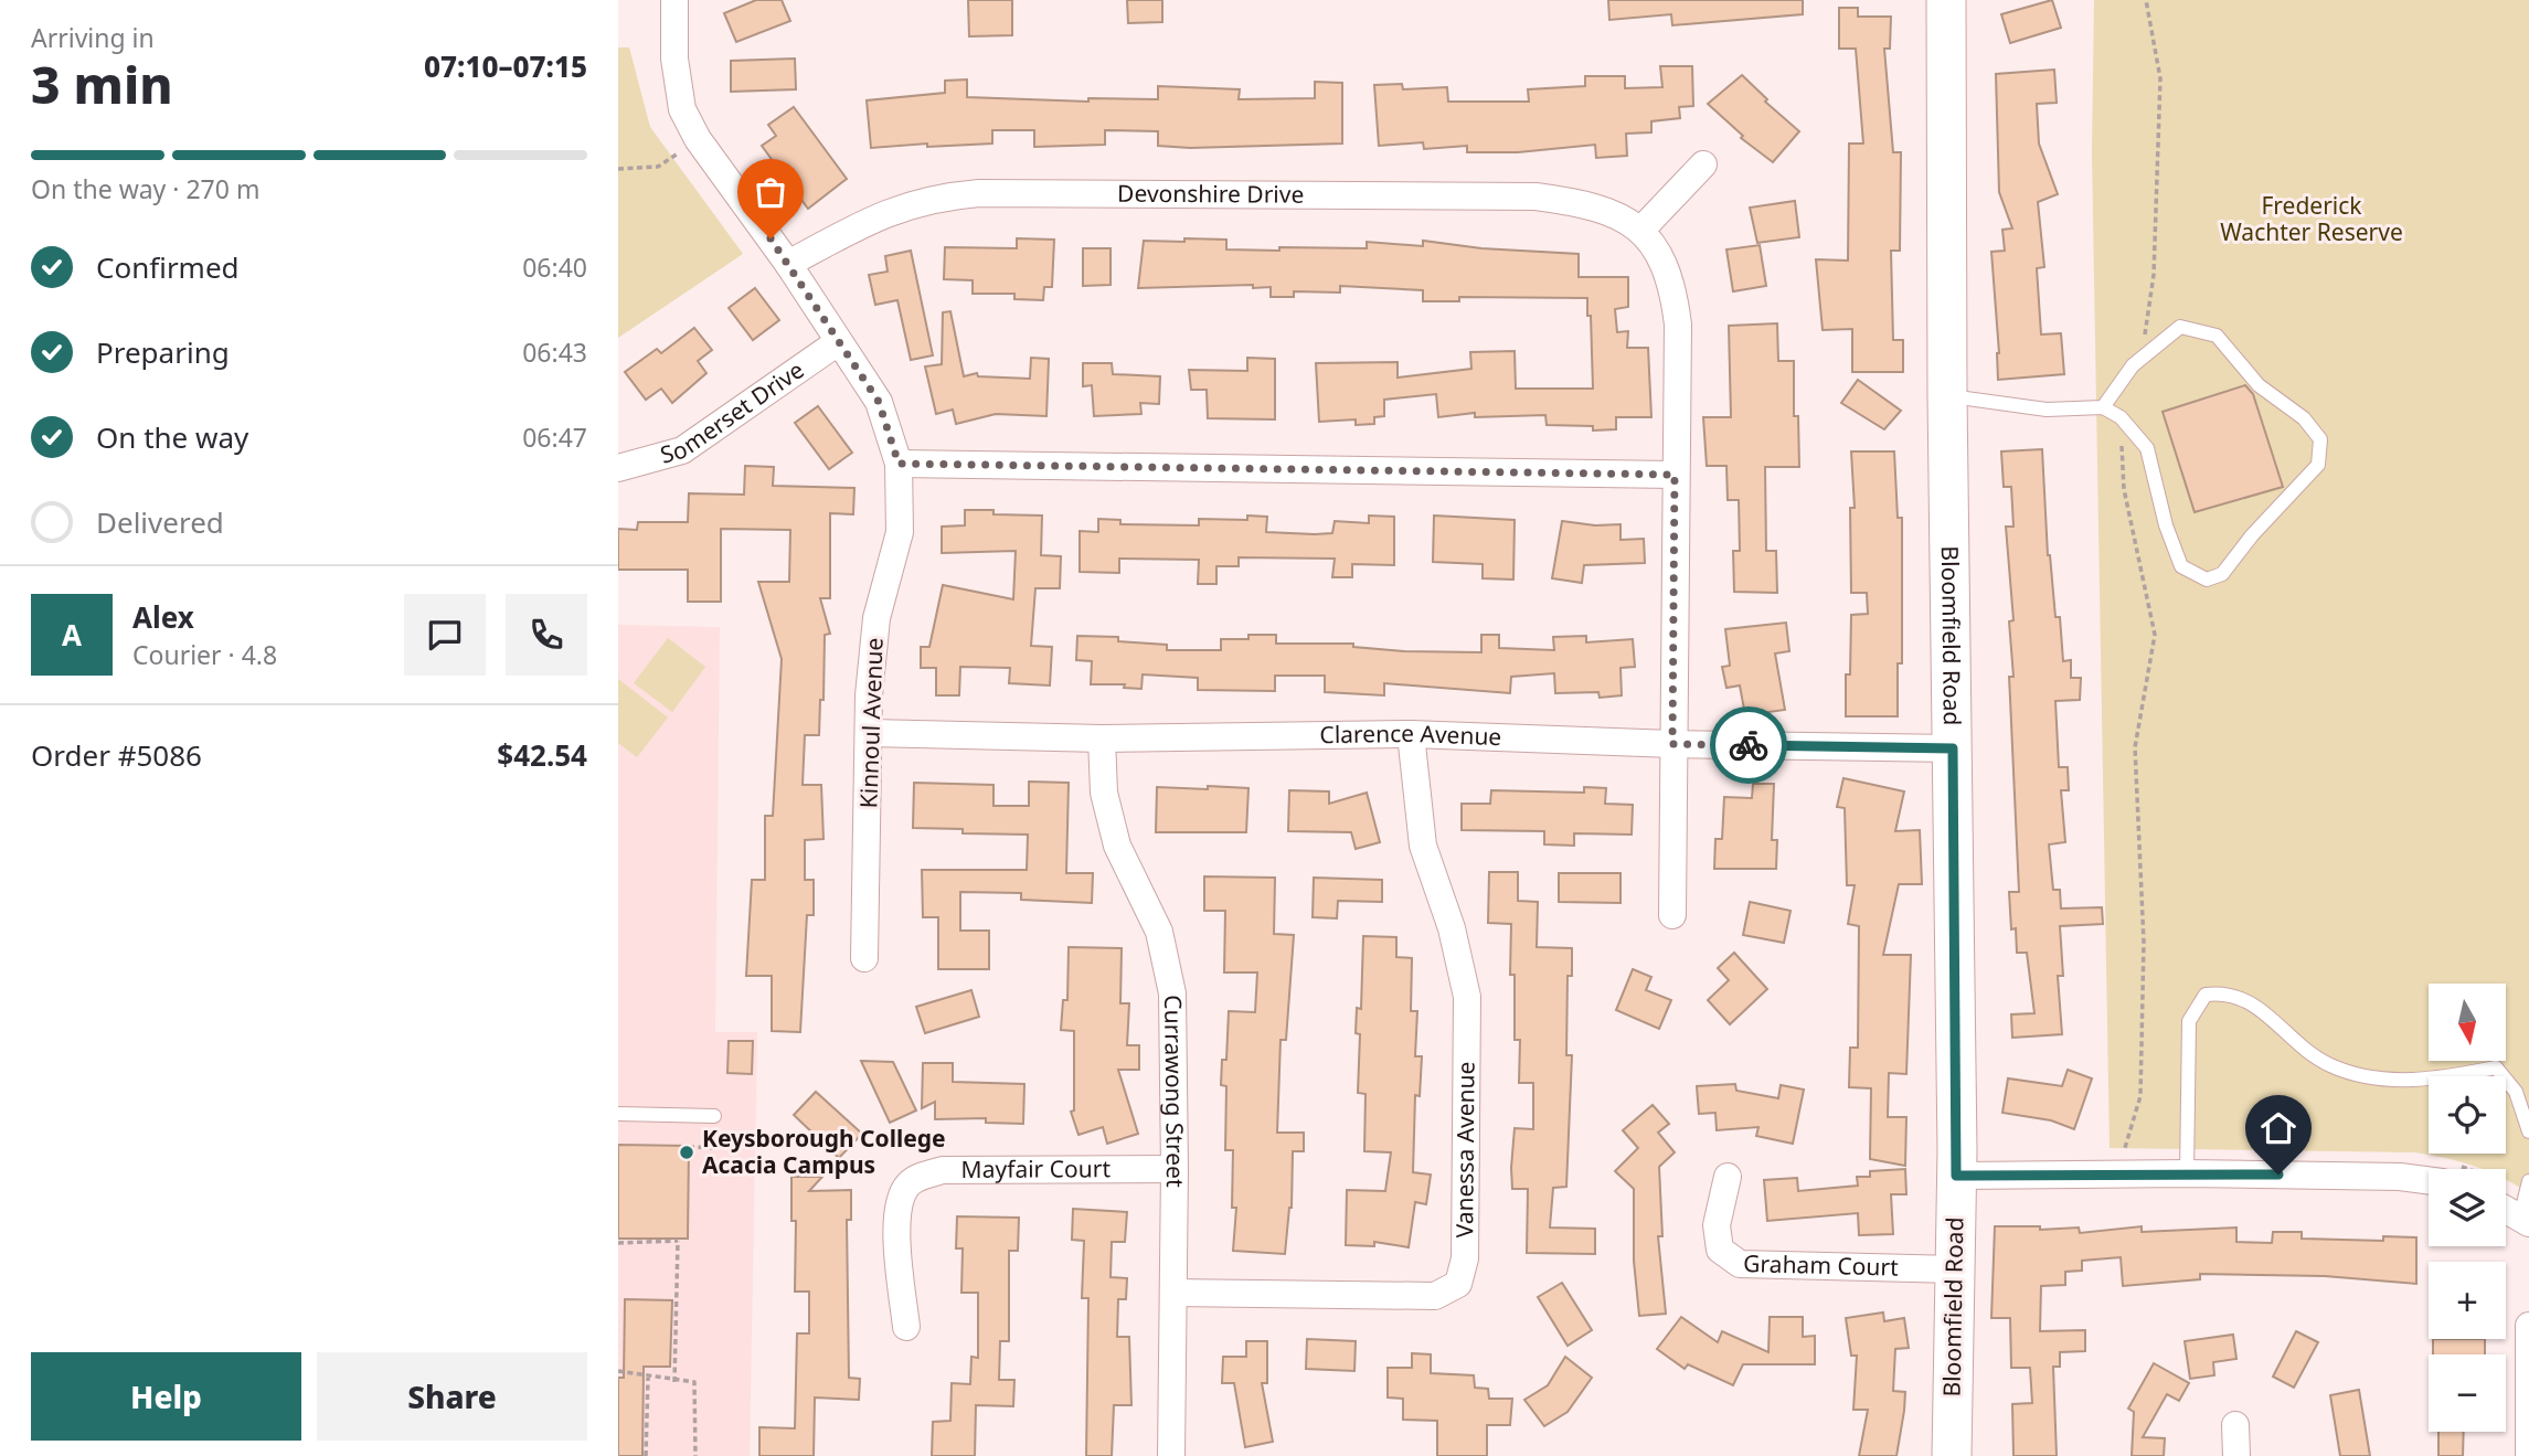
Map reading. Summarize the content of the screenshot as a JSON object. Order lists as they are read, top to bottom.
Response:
{
  "streets": {
    "street": [
      "Devonshire Drive",
      "Somerset Drive",
      "Bloomfield Road",
      "Kinnoul Avenue",
      "Clarence Avenue",
      "Currawong Street",
      "Vanessa Avenue",
      "Mayfair Court",
      "Graham Court"
    ]
  },
  "crossings": [
    ["Devonshire Drive", "Kinnoul Avenue"],
    ["Devonshire Drive", "Clarence Avenue"],
    ["Somerset Drive", "Kinnoul Avenue"],
    ["Bloomfield Road", "Clarence Avenue"],
    ["Bloomfield Road", "Graham Court"],
    ["Kinnoul Avenue", "Clarence Avenue"],
    ["Clarence Avenue", "Currawong Street"],
    ["Clarence Avenue", "Vanessa Avenue"],
    ["Currawong Street", "Vanessa Avenue"],
    ["Currawong Street", "Mayfair Court"]
  ],
  "parks": ["Frederick Wachter Reserve"],
  "places": ["Keysborough College Acacia Campus"],
  "north": "bottom",
  "page": {
    "heading": ["3 min", "Arriving in", "07:10–07:15"],
    "panel": [
      "Alex",
      "Courier · 4.8",
      "Order #5086",
      "$42.54"
    ],
    "bar": "On the way · 270 m",
    "list": [
      ["Confirmed", "06:40"],
      ["Preparing", "06:43"],
      ["On the way", "06:47"],
      "Delivered"
    ],
    "round": "A",
    "map_buttons": ["+", "−"],
    "buttons": ["Help", "Share"]
  }
}
